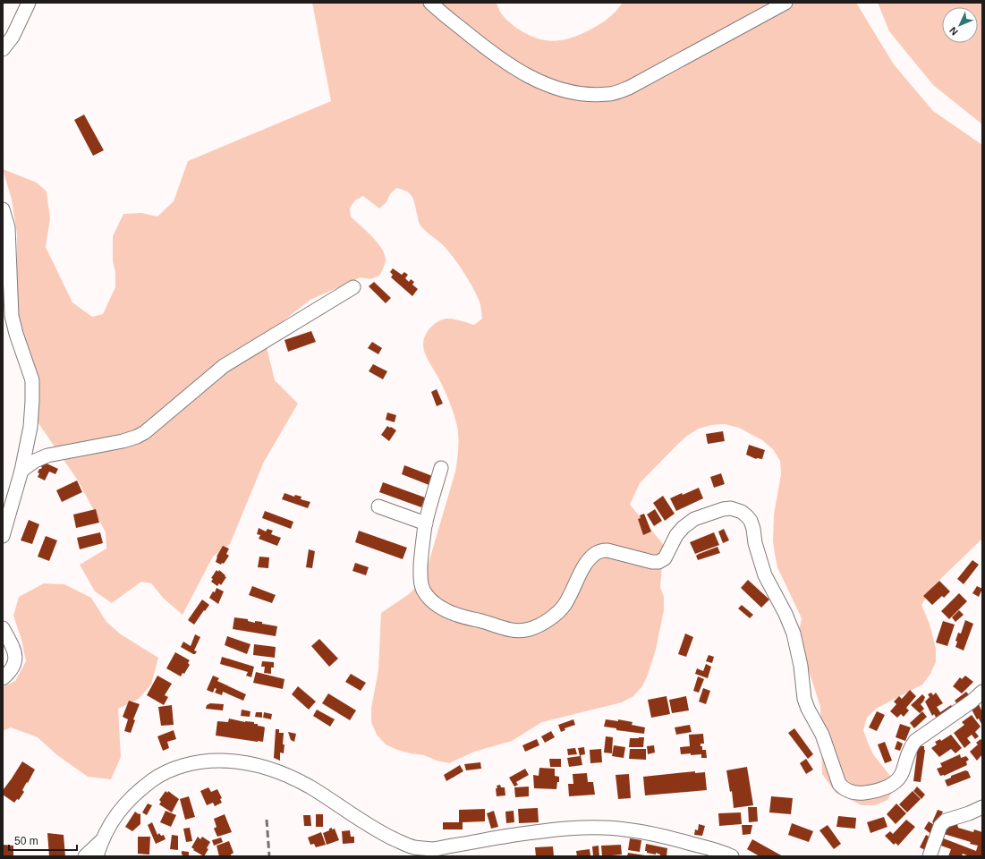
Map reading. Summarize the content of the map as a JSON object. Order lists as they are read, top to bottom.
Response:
{
  "scale_bar": "50 m",
  "north": "bottom left"
}
